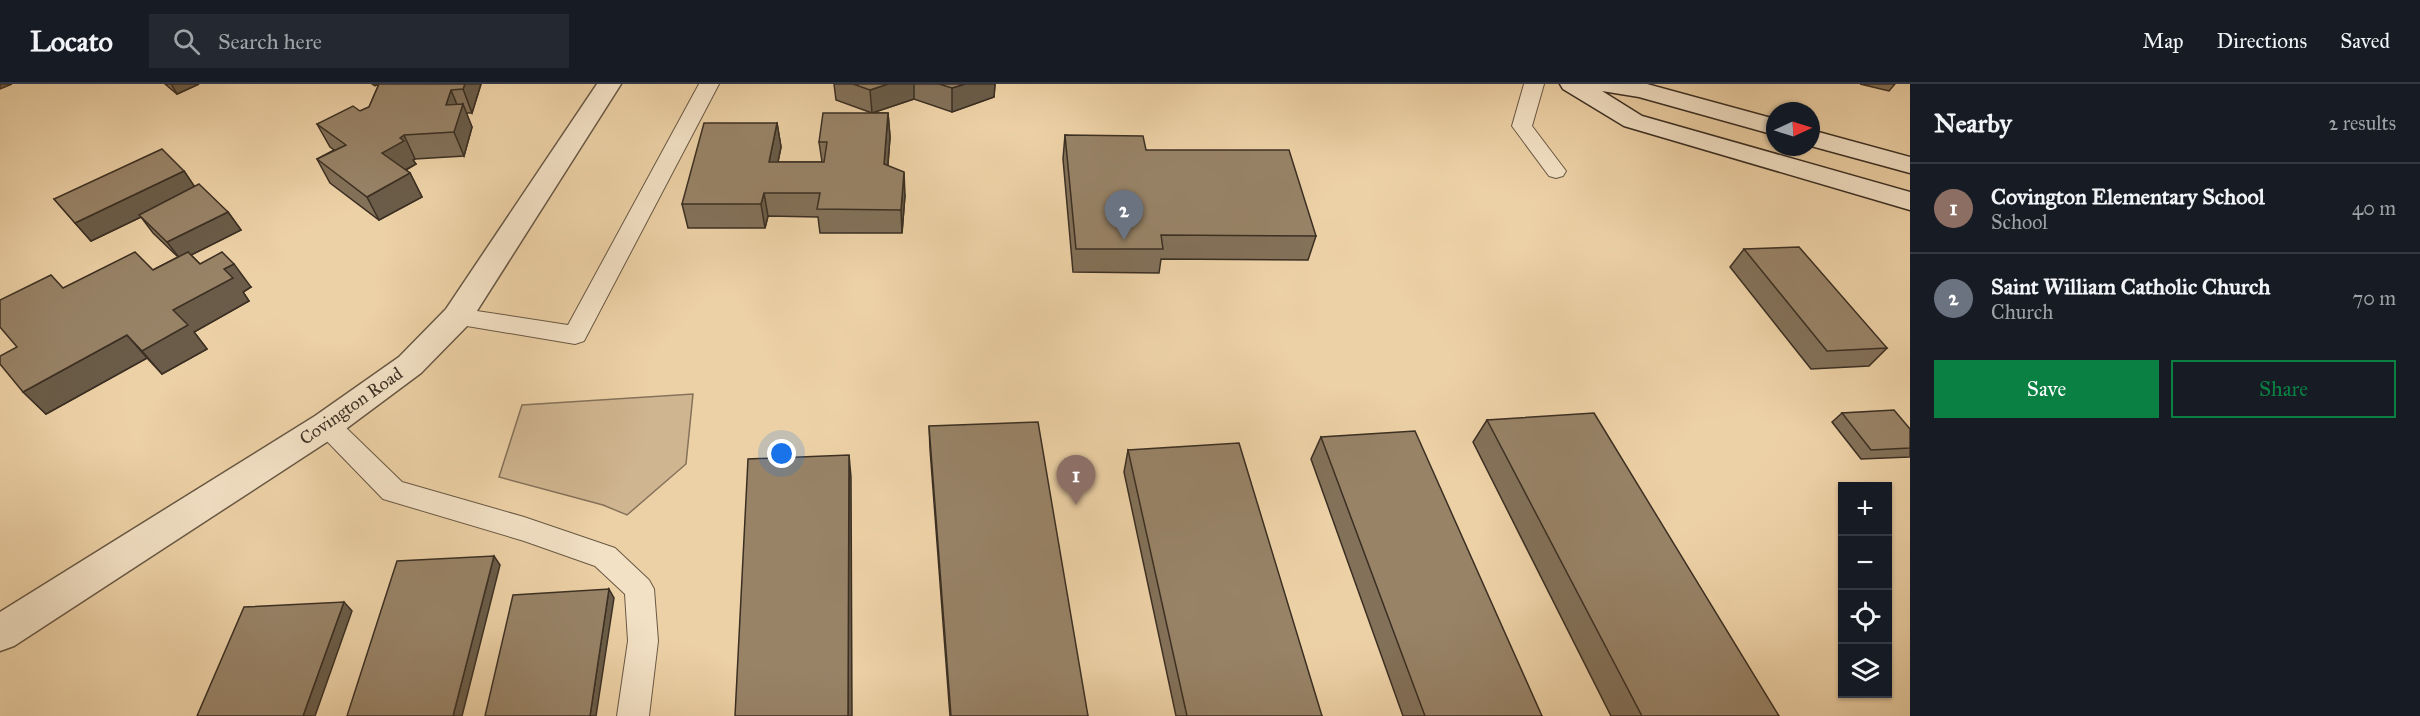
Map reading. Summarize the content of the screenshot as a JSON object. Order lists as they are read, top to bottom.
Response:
{
  "streets": {
    "street": ["Covington Road"]
  },
  "north": "right",
  "page": {
    "header": "Locato",
    "search": "Search here",
    "nav": ["Map", "Directions", "Saved"],
    "heading": ["Nearby", "2 results"],
    "list": [
      {
        "mark": "1",
        "name": "Covington Elementary School",
        "note": "School",
        "value": "40 m"
      },
      {
        "mark": "2",
        "name": "Saint William Catholic Church",
        "note": "Church",
        "value": "70 m"
      }
    ],
    "pins": ["2", "1"],
    "buttons": ["Save", "Share"],
    "map_buttons": ["+", "−"]
  }
}
